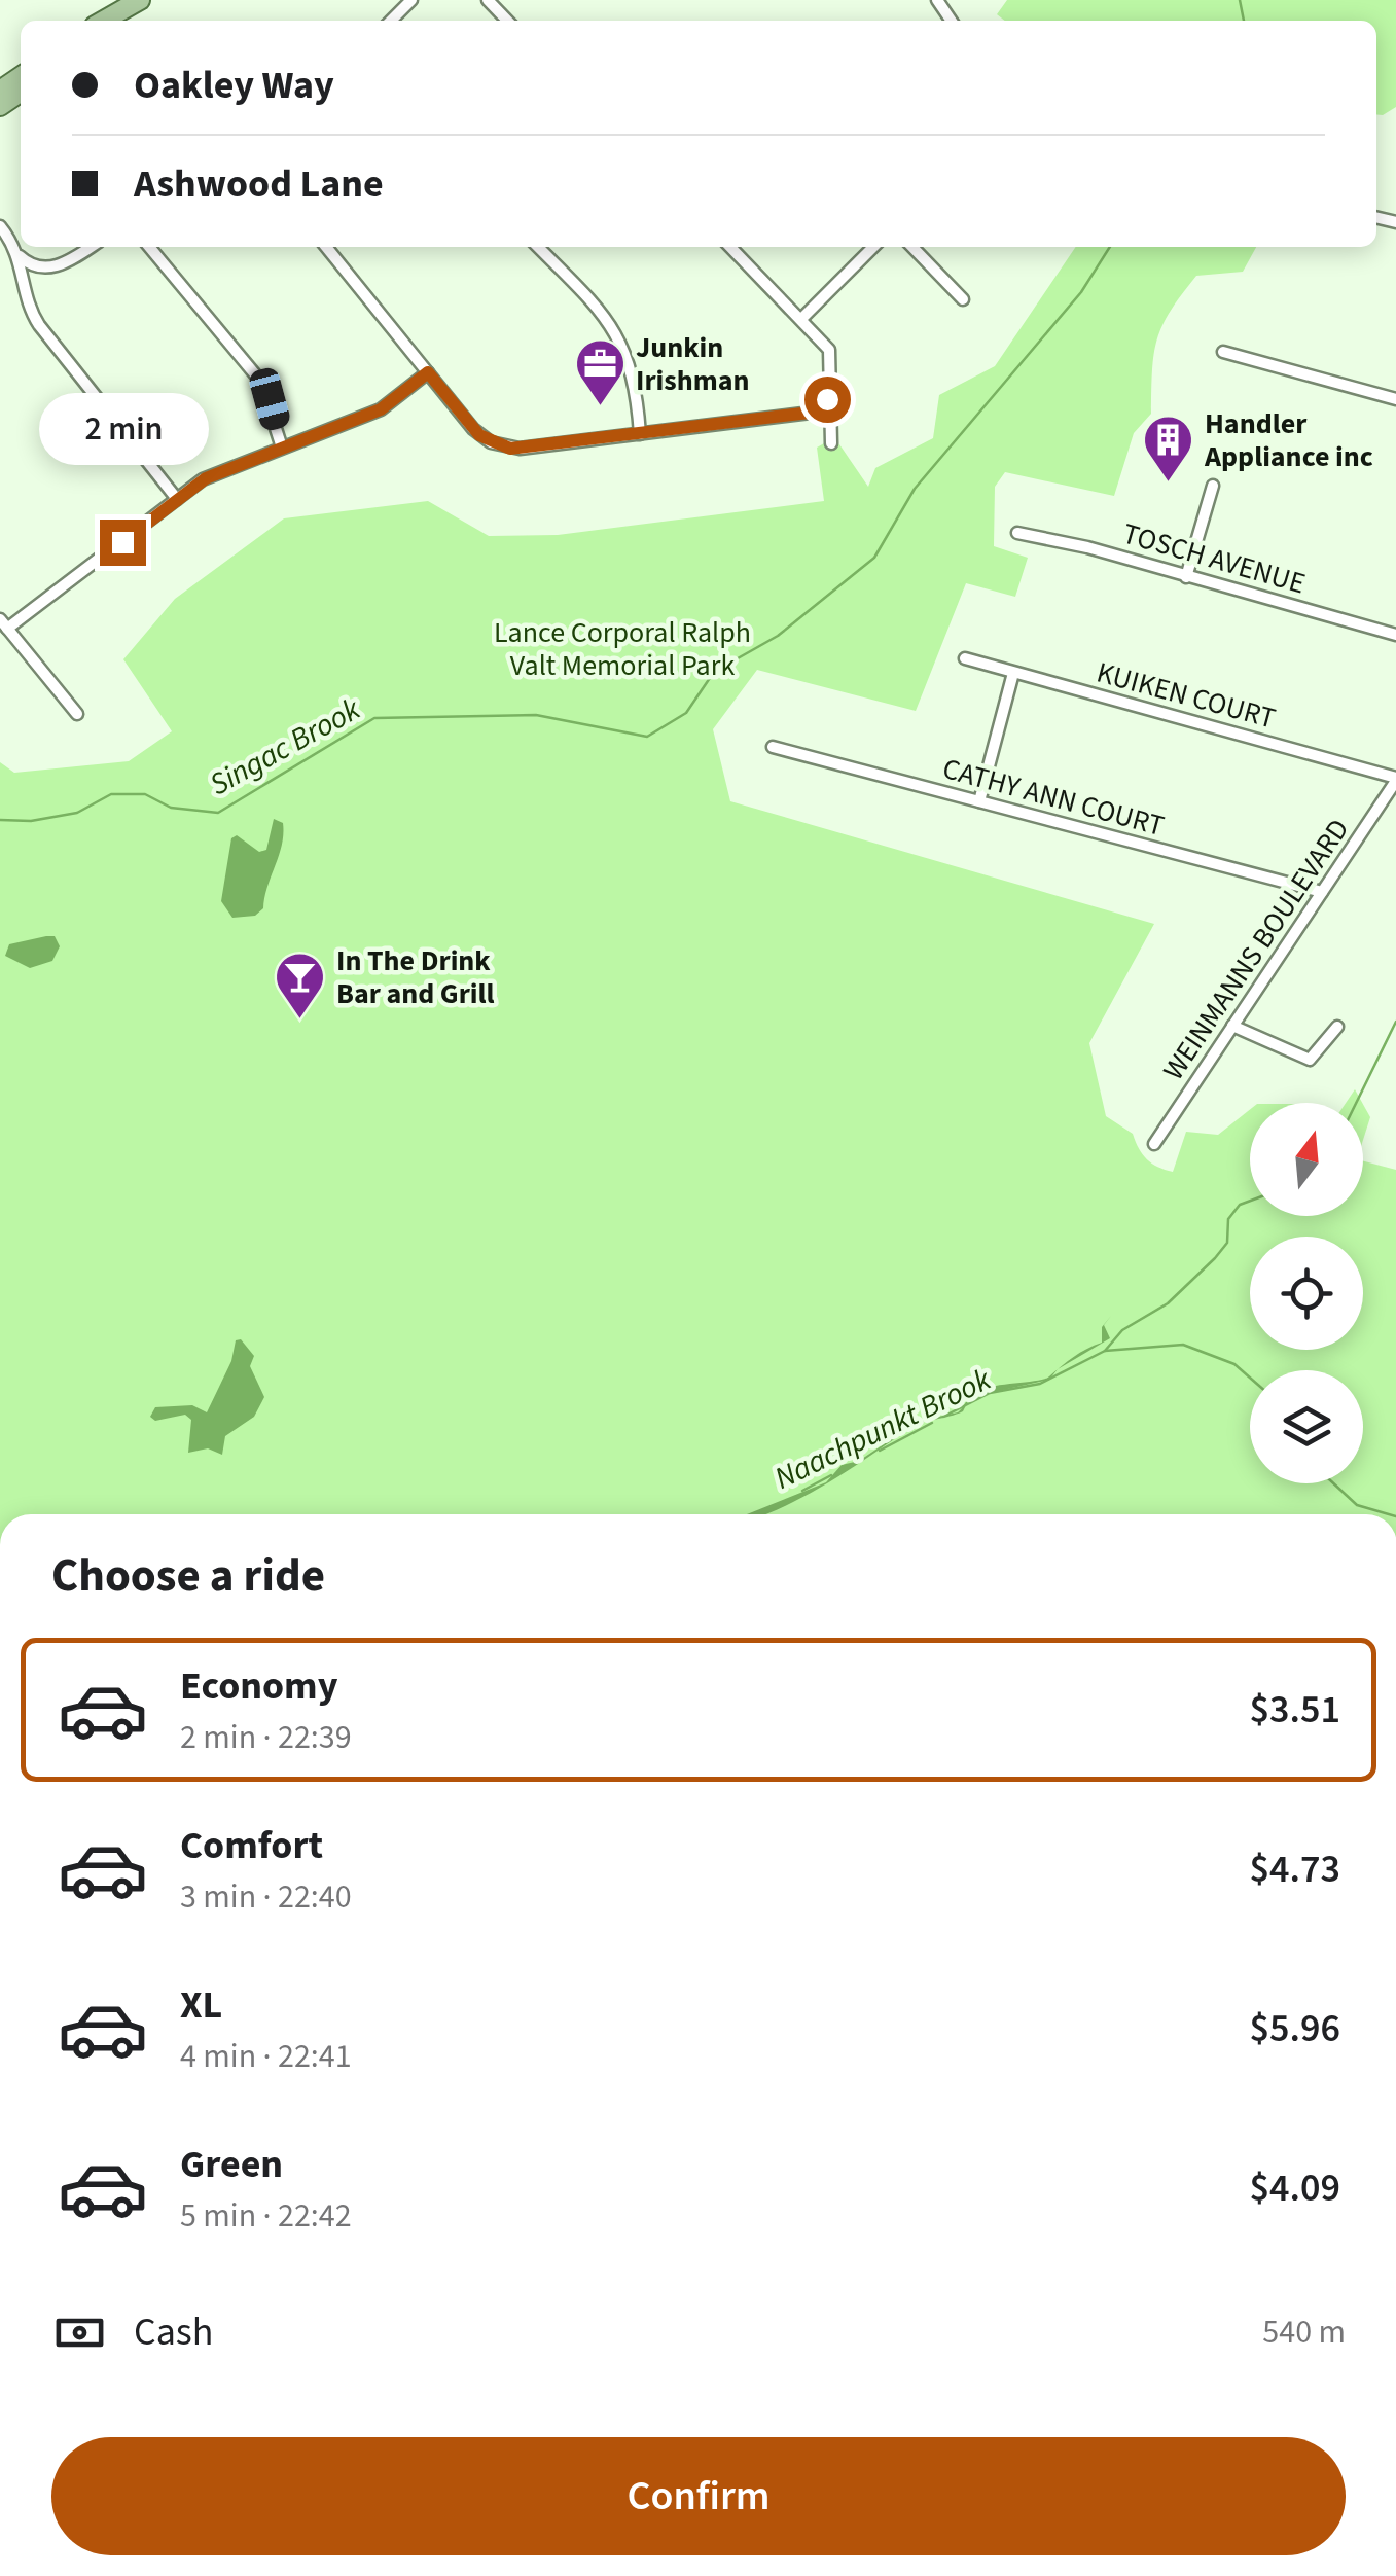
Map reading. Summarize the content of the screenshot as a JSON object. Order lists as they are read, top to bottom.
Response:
{
  "streets": {
    "street": [
      "TOSCH AVENUE",
      "KUIKEN COURT",
      "CATHY ANN COURT",
      "WEINMANNS BOULEVARD"
    ]
  },
  "crossings": [
    ["KUIKEN COURT", "WEINMANNS BOULEVARD"],
    ["CATHY ANN COURT", "WEINMANNS BOULEVARD"]
  ],
  "water": ["Singac Brook", "Naachpunkt Brook"],
  "parks": ["Lance Corporal Ralph Valt Memorial Park"],
  "places": {
    "office": ["Junkin Irishman"],
    "building": ["Handler Appliance inc"],
    "bar": ["In The Drink Bar and Grill"]
  },
  "north": "top",
  "page": {
    "banner": ["Oakley Way", "Ashwood Lane"],
    "bubble": "2 min",
    "heading": "Choose a ride",
    "list": [
      {
        "name": "Economy",
        "note": "2 min · 22:39",
        "value": "$3.51"
      },
      {
        "name": "Comfort",
        "note": "3 min · 22:40",
        "value": "$4.73"
      },
      {
        "name": "XL",
        "note": "4 min · 22:41",
        "value": "$5.96"
      },
      {
        "name": "Green",
        "note": "5 min · 22:42",
        "value": "$4.09"
      }
    ],
    "pay": ["Cash", "540 m"],
    "buttons": "Confirm"
  }
}
